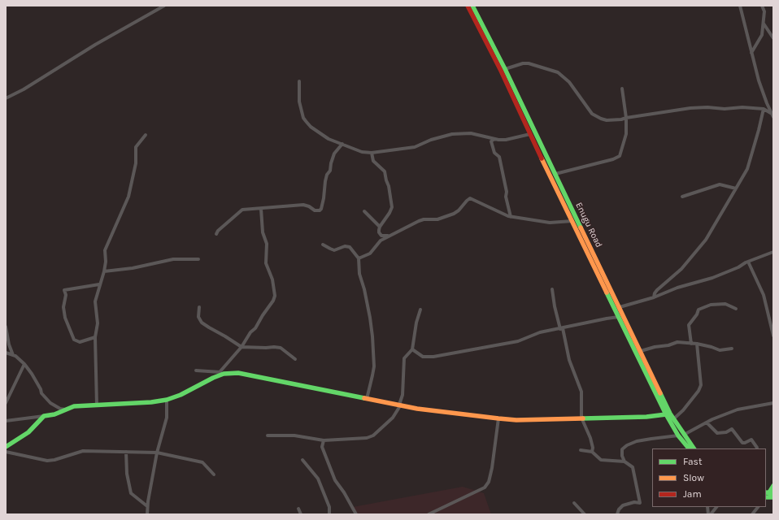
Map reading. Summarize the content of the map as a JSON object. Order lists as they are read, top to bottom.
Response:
{
  "streets": {
    "main road": ["Enugu Road"]
  },
  "legend": ["Fast", "Slow", "Jam"]
}
